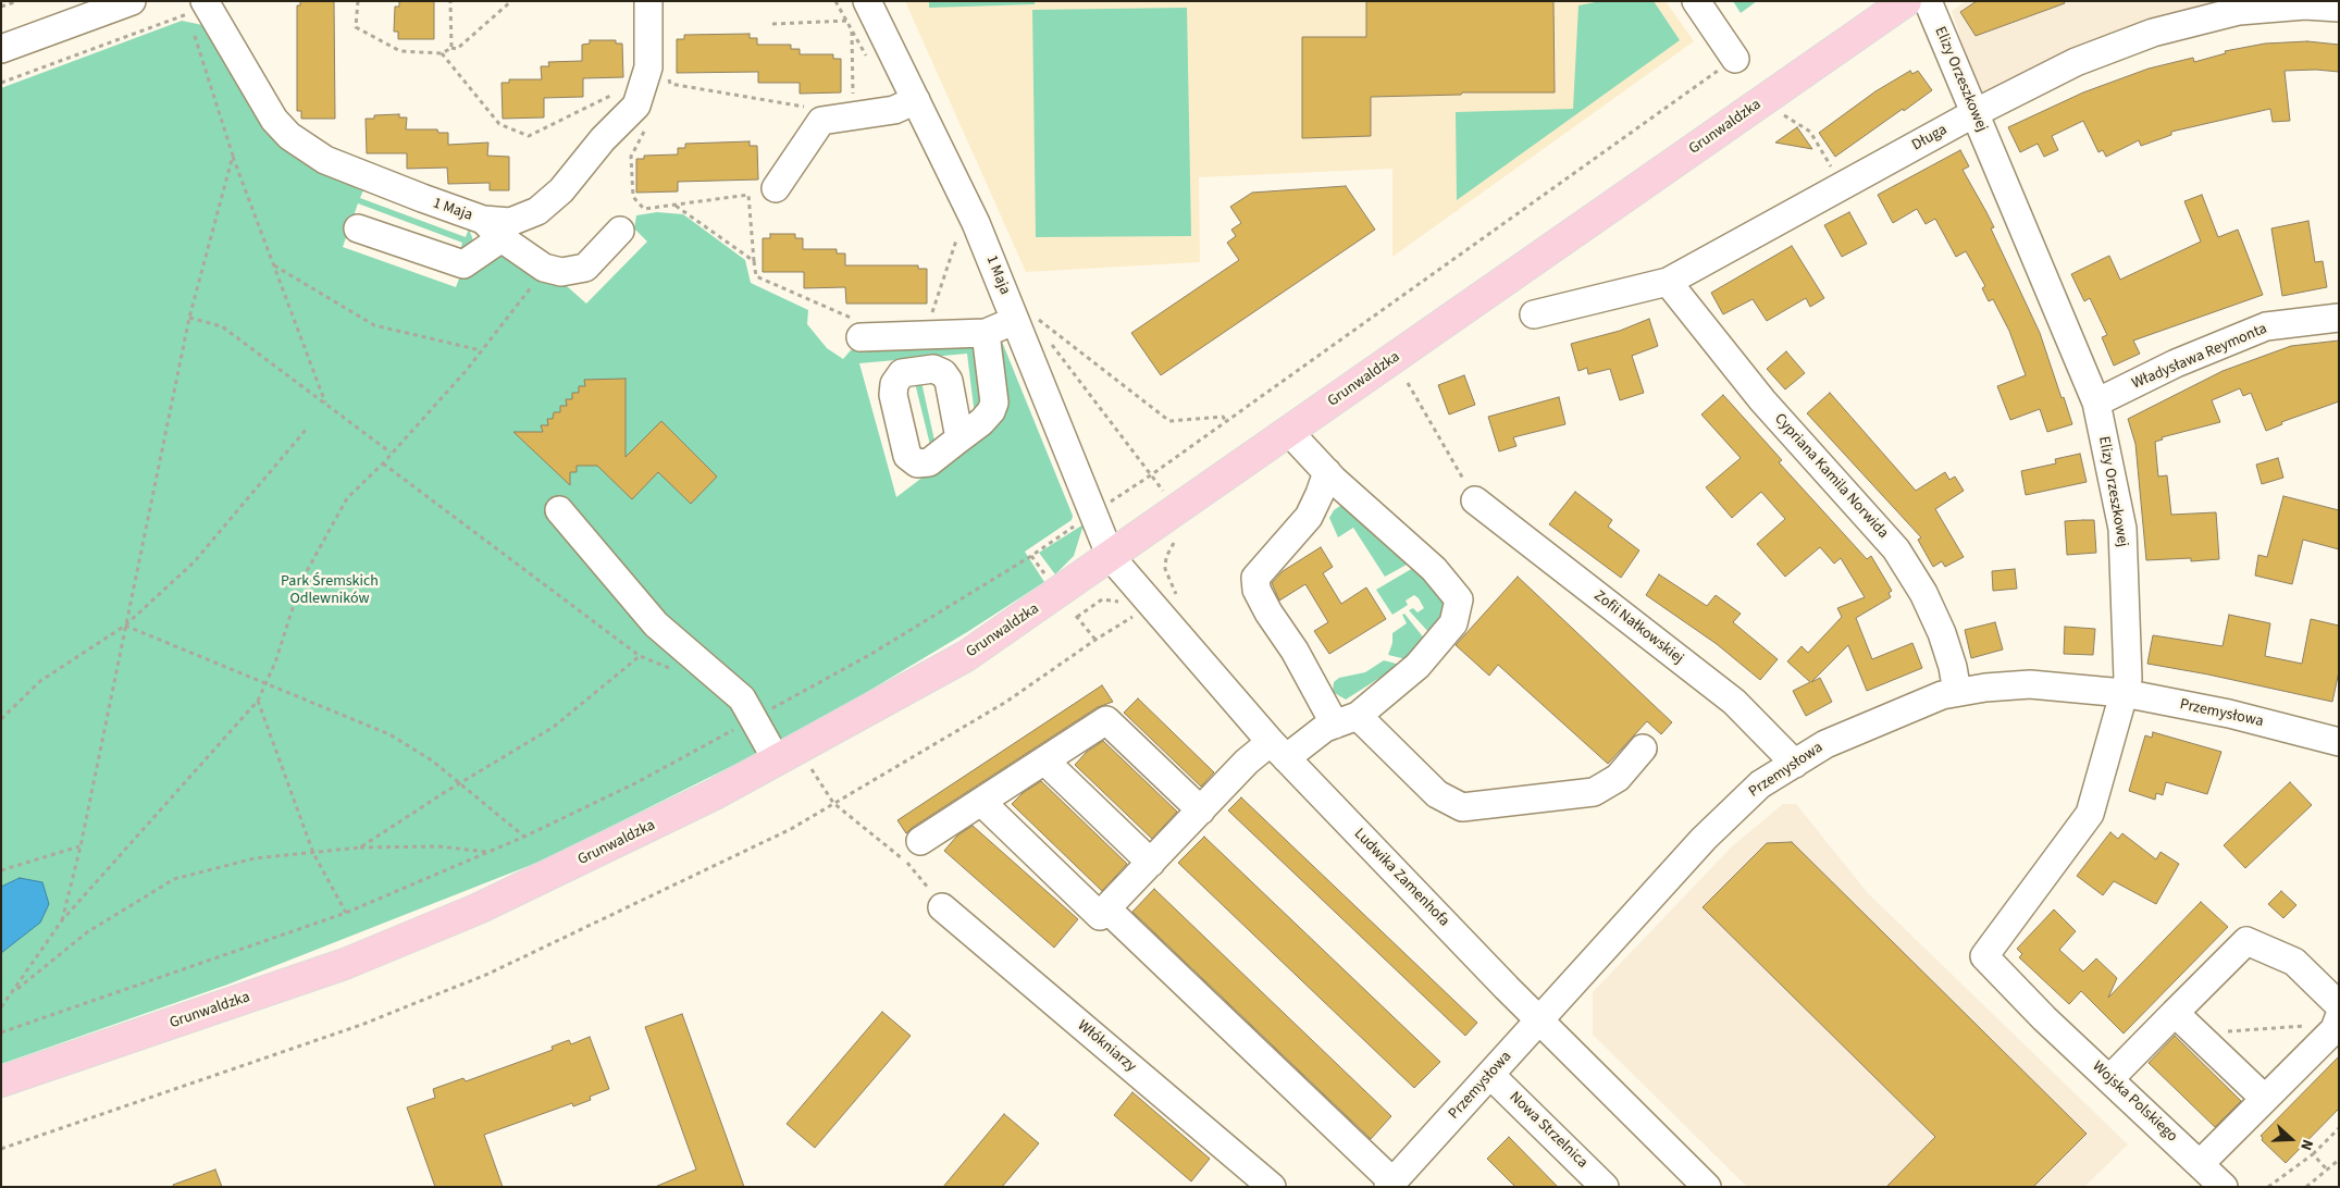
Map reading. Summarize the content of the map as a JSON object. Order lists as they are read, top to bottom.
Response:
{
  "streets": {
    "main road": ["Grunwaldzka"],
    "street": [
      "Elizy Orzeszkowej",
      "Długa",
      "1 Maja",
      "Władysława Reymonta",
      "Cypriana Kamila Norwida",
      "Zofii Nałkowskiej",
      "Przemysłowa",
      "Ludwika Zamenhofa",
      "Włókniarzy",
      "Wojska Polskiego",
      "Nowa Strzelnica"
    ]
  },
  "crossings": [
    ["Elizy Orzeszkowej", "Długa"],
    ["Elizy Orzeszkowej", "Władysława Reymonta"],
    ["Elizy Orzeszkowej", "Przemysłowa"],
    ["Elizy Orzeszkowej", "Wojska Polskiego"],
    ["Grunwaldzka", "1 Maja"],
    ["Grunwaldzka", "Ludwika Zamenhofa"],
    ["Długa", "Cypriana Kamila Norwida"],
    ["1 Maja", "Ludwika Zamenhofa"],
    ["Cypriana Kamila Norwida", "Przemysłowa"],
    ["Zofii Nałkowskiej", "Przemysłowa"],
    ["Przemysłowa", "Ludwika Zamenhofa"],
    ["Przemysłowa", "Nowa Strzelnica"]
  ],
  "parks": ["Park Śremskich Odlewników"],
  "north": "right"
}
